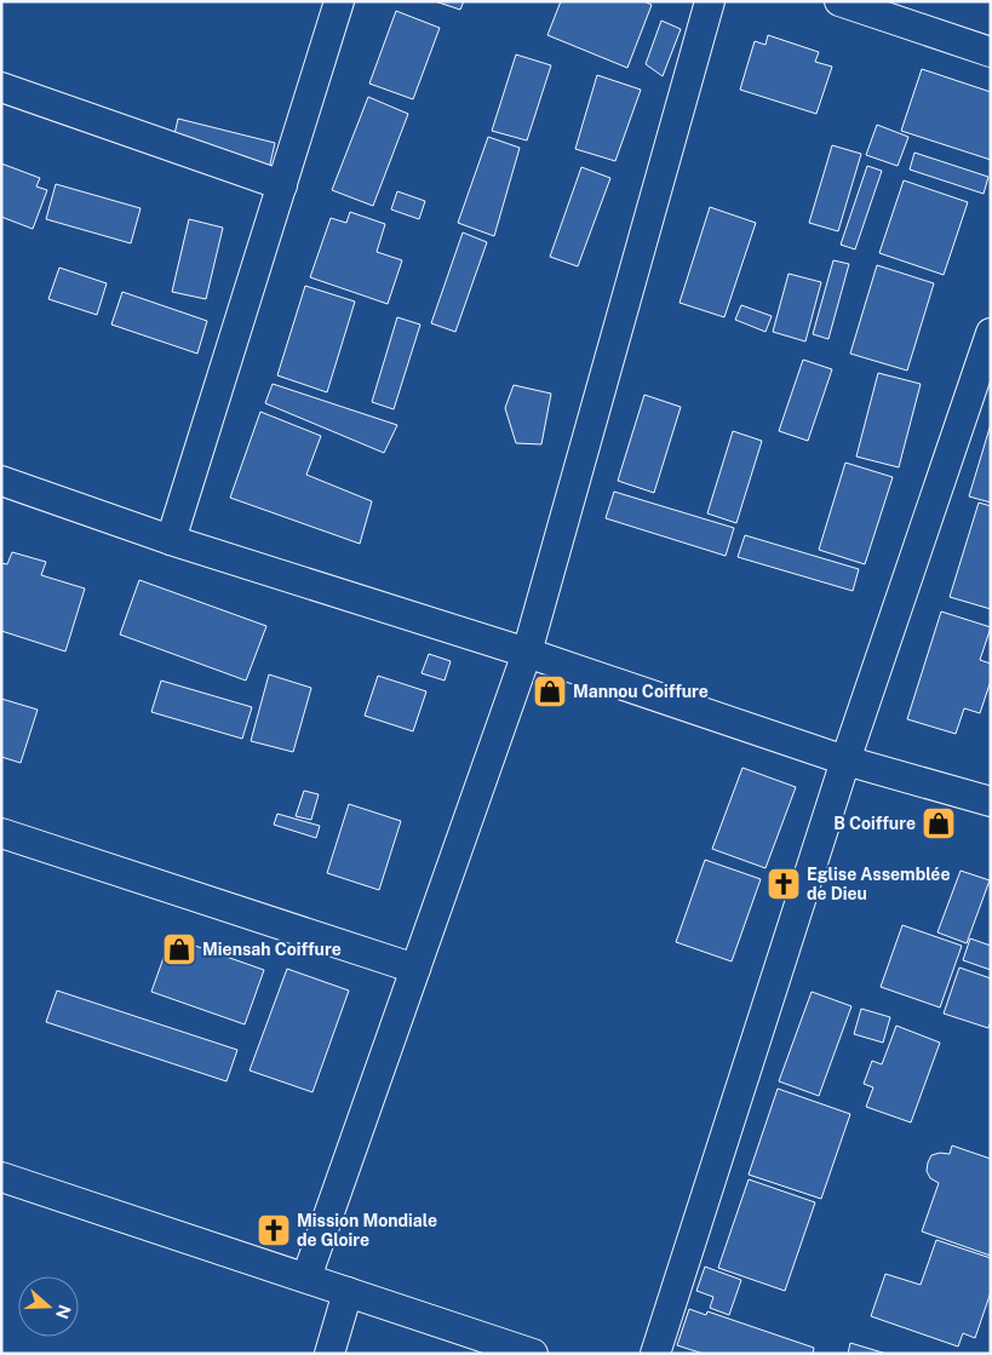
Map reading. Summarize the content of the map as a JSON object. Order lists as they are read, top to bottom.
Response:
{
  "places": {
    "shop": ["Mannou Coiffure", "B Coiffure", "Miensah Coiffure"],
    "church": ["Eglise Assemblée de Dieu", "Mission Mondiale de Gloire"]
  },
  "north": "right"
}
